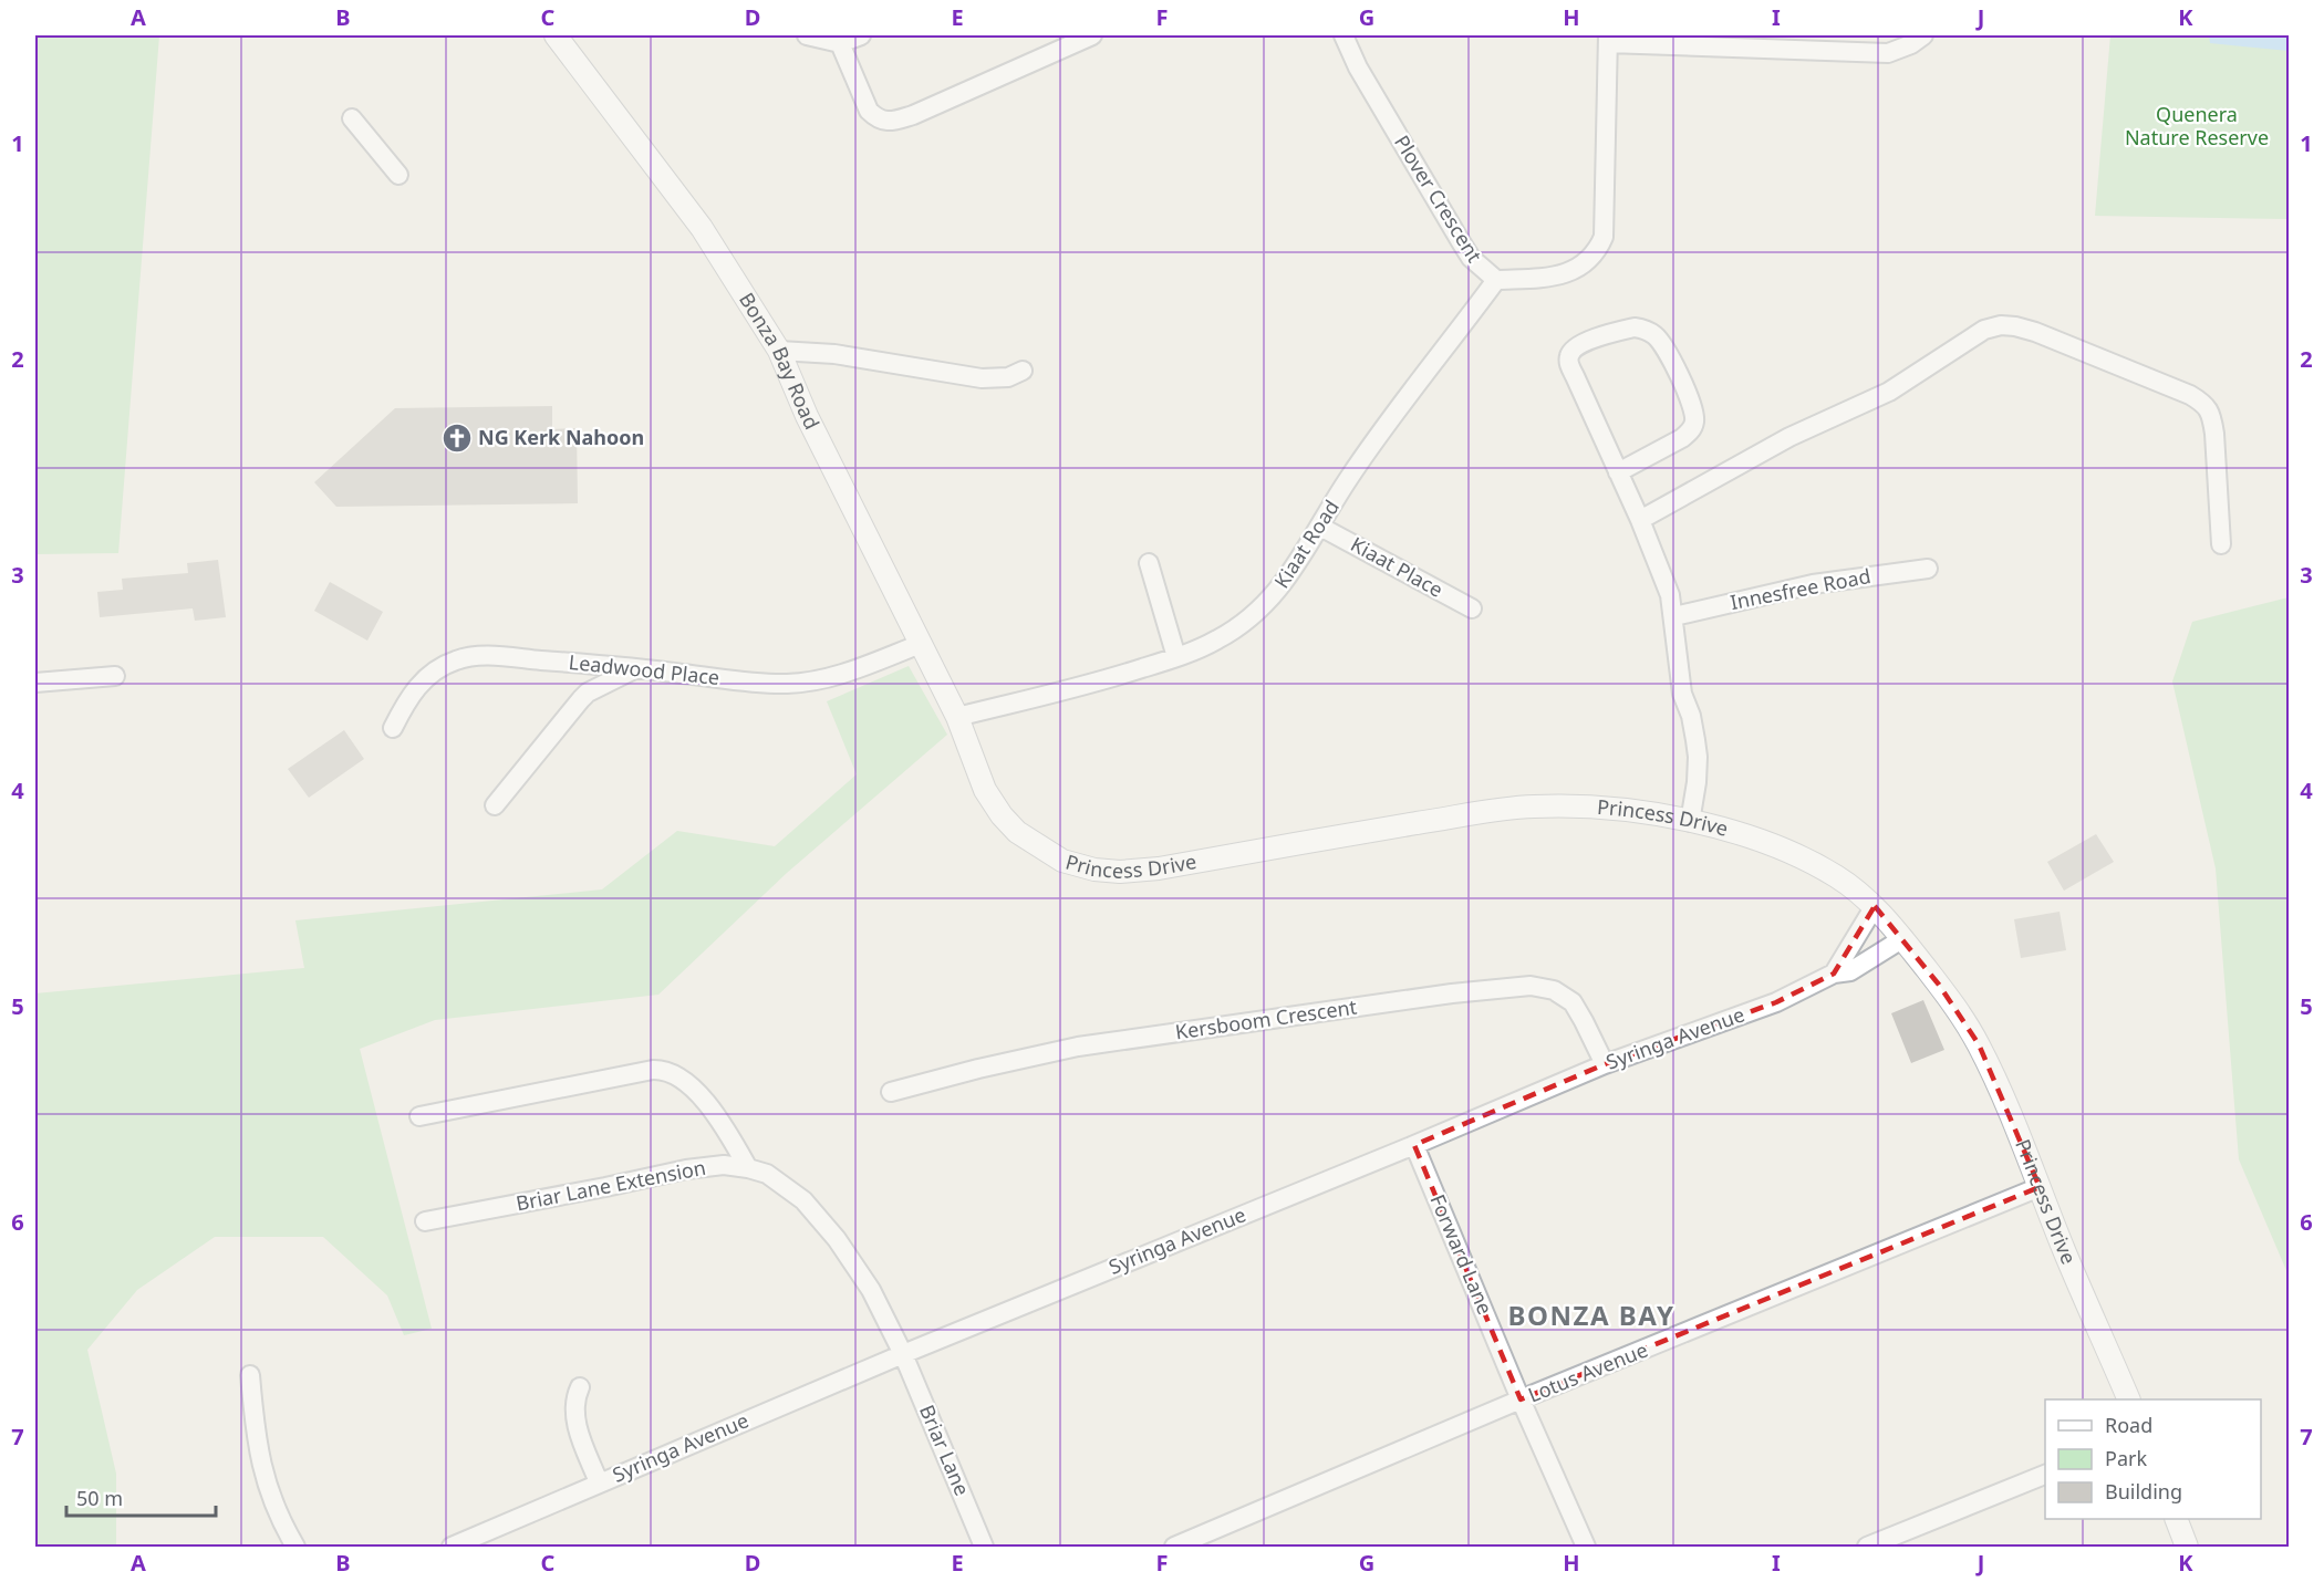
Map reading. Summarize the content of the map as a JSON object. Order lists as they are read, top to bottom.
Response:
{
  "streets": {
    "street": [
      "Plover Crescent",
      "Bonza Bay Road",
      "Kiaat Road",
      "Kiaat Place",
      "Innesfree Road",
      "Leadwood Place",
      "Princess Drive",
      "Kersboom Crescent",
      "Syringa Avenue",
      "Briar Lane Extension",
      "Forward Lane",
      "Lotus Avenue",
      "Briar Lane"
    ]
  },
  "crossings": [
    ["Plover Crescent", "Kiaat Road"],
    ["Bonza Bay Road", "Kiaat Road"],
    ["Bonza Bay Road", "Leadwood Place"],
    ["Bonza Bay Road", "Princess Drive"],
    ["Kiaat Road", "Kiaat Place"],
    ["Kiaat Road", "Princess Drive"],
    ["Princess Drive", "Syringa Avenue"],
    ["Princess Drive", "Lotus Avenue"],
    ["Kersboom Crescent", "Syringa Avenue"],
    ["Syringa Avenue", "Briar Lane Extension"],
    ["Syringa Avenue", "Forward Lane"],
    ["Syringa Avenue", "Briar Lane"],
    ["Briar Lane Extension", "Briar Lane"],
    ["Forward Lane", "Lotus Avenue"]
  ],
  "districts": ["BONZA BAY"],
  "parks": ["Quenera Nature Reserve"],
  "places": {
    "church": ["NG Kerk Nahoon"]
  },
  "legend": ["Road", "Park", "Building"],
  "scale_bar": "50 m",
  "grid": {
    "columns": [
      "A",
      "B",
      "C",
      "D",
      "E",
      "F",
      "G",
      "H",
      "I",
      "J",
      "K"
    ],
    "rows": [
      "1",
      "2",
      "3",
      "4",
      "5",
      "6",
      "7"
    ]
  }
}
